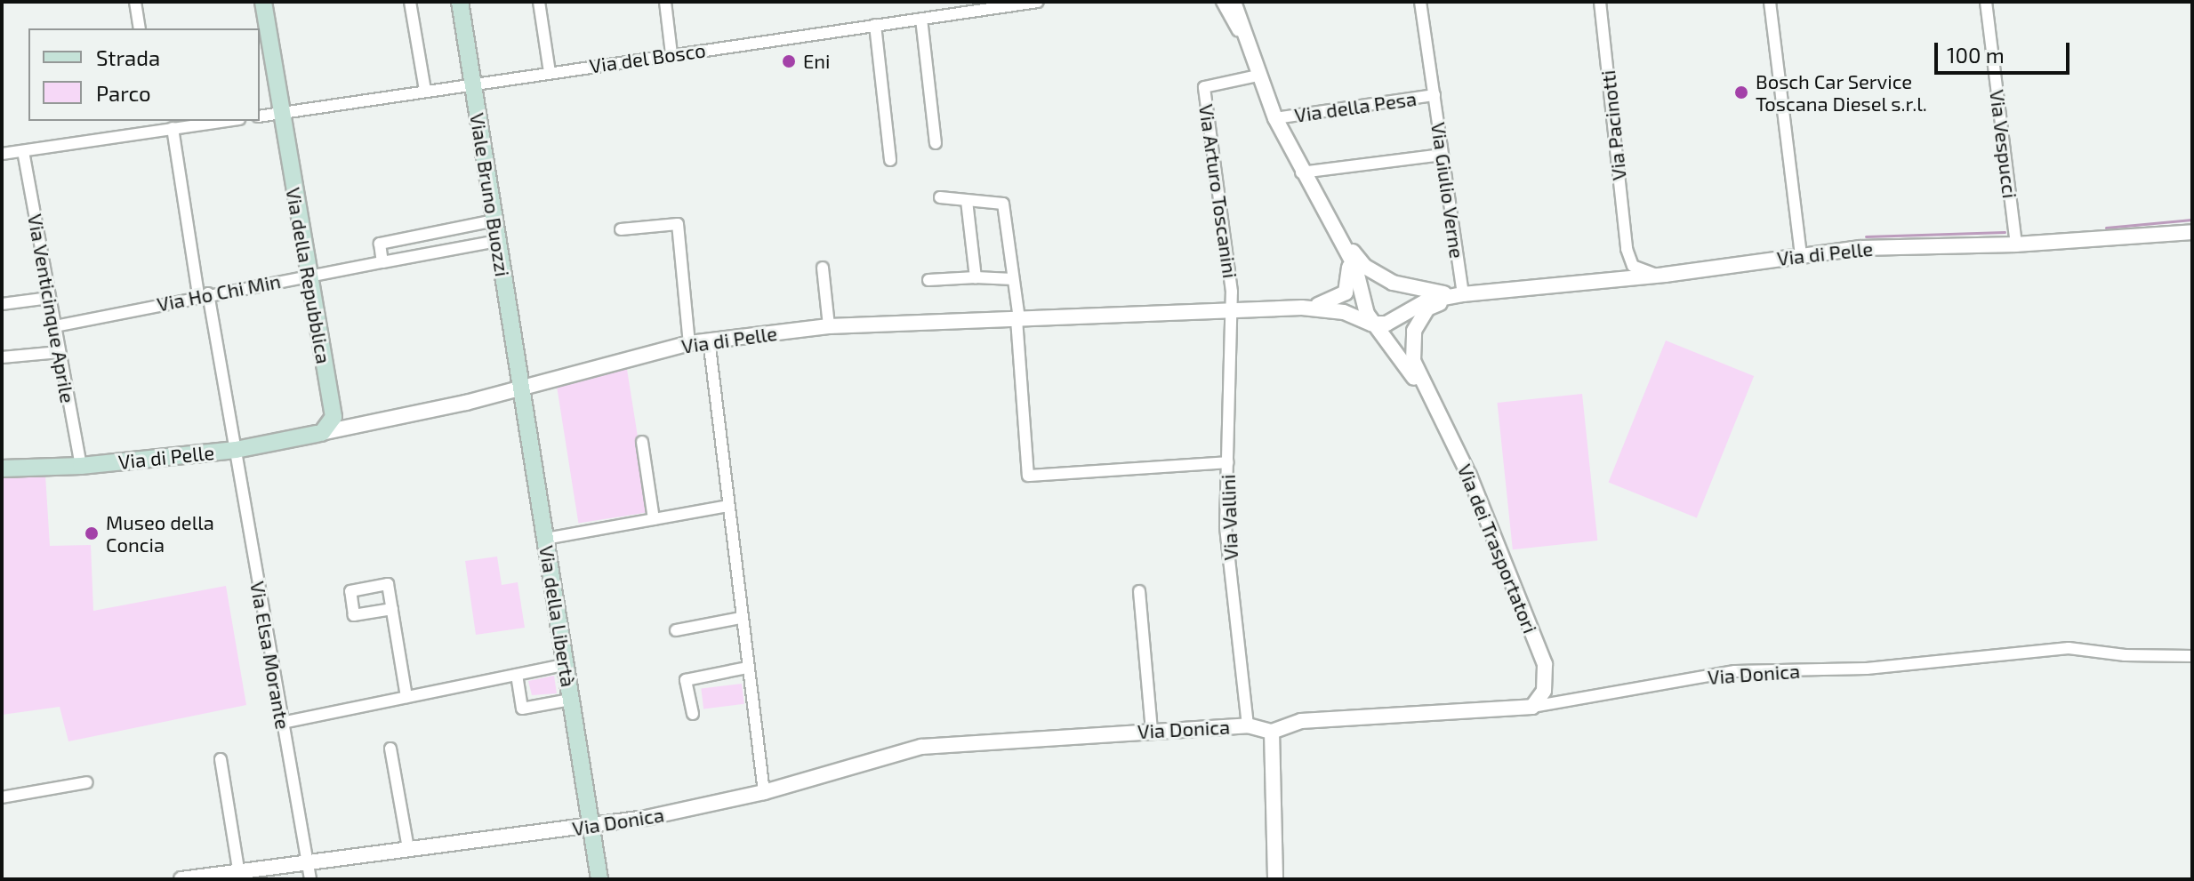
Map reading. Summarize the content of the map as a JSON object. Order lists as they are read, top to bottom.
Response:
{
  "streets": {
    "main road": [
      "Viale Bruno Buozzi",
      "Via di Pelle",
      "Via della Repubblica",
      "Via della Libertà"
    ],
    "street": [
      "Via del Bosco",
      "Via della Pesa",
      "Via Pacinotti",
      "Via Vespucci",
      "Via Giulio Verne",
      "Via Arturo Toscanini",
      "Via Ho Chi Min",
      "Via Venticinque Aprile",
      "Via Vallini",
      "Via dei Trasportatori",
      "Via Elsa Morante",
      "Via Donica"
    ]
  },
  "crossings": [
    ["Via del Bosco", "Viale Bruno Buozzi"],
    ["Via del Bosco", "Via della Repubblica"],
    ["Via della Pesa", "Via Giulio Verne"],
    ["Via della Pesa", "Via Arturo Toscanini"],
    ["Via della Pesa", "Via di Pelle"],
    ["Via della Pesa", "Via dei Trasportatori"],
    ["Via Vespucci", "Via di Pelle"],
    ["Via Giulio Verne", "Via di Pelle"],
    ["Via Giulio Verne", "Via dei Trasportatori"],
    ["Via Arturo Toscanini", "Via di Pelle"],
    ["Via Arturo Toscanini", "Via Vallini"],
    ["Viale Bruno Buozzi", "Via di Pelle"],
    ["Viale Bruno Buozzi", "Via Ho Chi Min"],
    ["Viale Bruno Buozzi", "Via della Libertà"],
    ["Via di Pelle", "Via della Repubblica"],
    ["Via di Pelle", "Via Venticinque Aprile"],
    ["Via di Pelle", "Via Vallini"],
    ["Via di Pelle", "Via dei Trasportatori"],
    ["Via di Pelle", "Via della Libertà"],
    ["Via di Pelle", "Via Elsa Morante"],
    ["Via della Repubblica", "Via Ho Chi Min"],
    ["Via Ho Chi Min", "Via Venticinque Aprile"],
    ["Via Ho Chi Min", "Via Elsa Morante"],
    ["Via Vallini", "Via Donica"],
    ["Via dei Trasportatori", "Via Donica"],
    ["Via della Libertà", "Via Donica"],
    ["Via Elsa Morante", "Via Donica"]
  ],
  "places": ["Eni", "Bosch Car Service Toscana Diesel s.r.l.", "Museo della Concia"],
  "legend": ["Strada", "Parco"],
  "scale_bar": "100 m"
}
